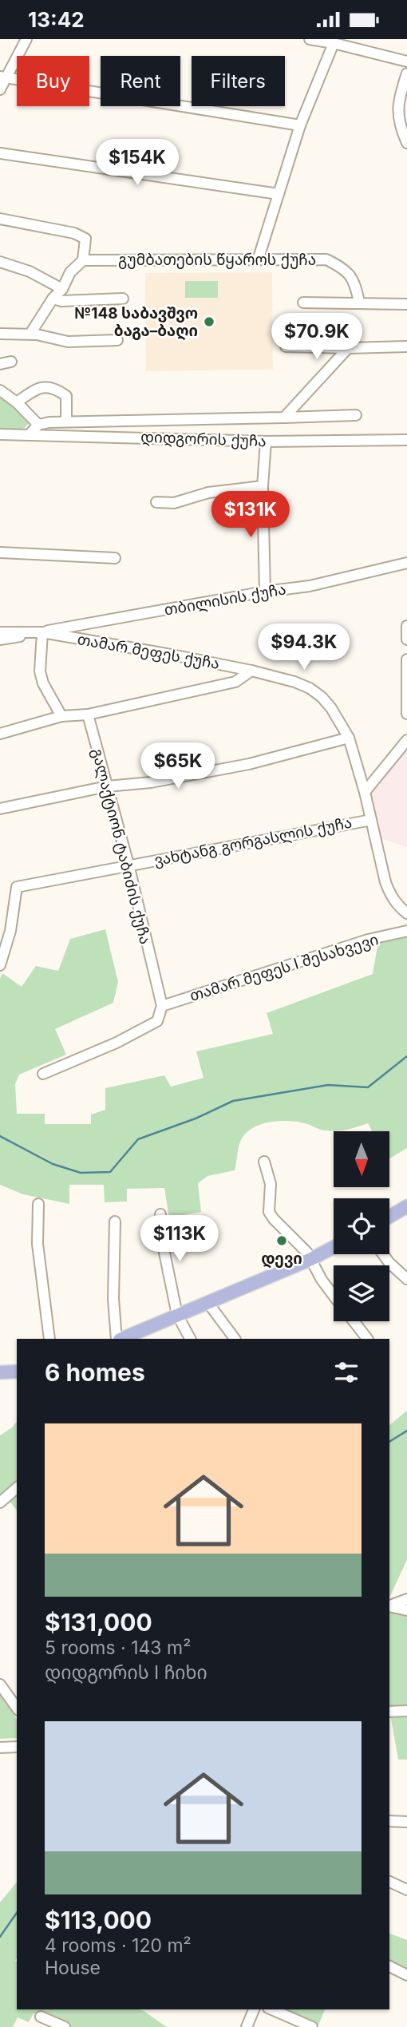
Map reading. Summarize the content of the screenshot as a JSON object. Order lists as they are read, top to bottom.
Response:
{
  "streets": {
    "street": [
      "გუმბათების წყაროს ქუჩა",
      "დიდგორის ქუჩა",
      "თბილისის ქუჩა",
      "თამარ მეფეს ქუჩა",
      "ვახტანგ გორგასლის ქუჩა",
      "გალაქტიონ ტაბიძის ქუჩა",
      "თამარ მეფეს I შესახვევი"
    ]
  },
  "crossings": [
    ["თბილისის ქუჩა", "თამარ მეფეს ქუჩა"],
    ["თამარ მეფეს ქუჩა", "ვახტანგ გორგასლის ქუჩა"],
    ["ვახტანგ გორგასლის ქუჩა", "გალაქტიონ ტაბიძის ქუჩა"],
    ["გალაქტიონ ტაბიძის ქუჩა", "თამარ მეფეს I შესახვევი"]
  ],
  "places": ["№148 საბავშვო ბაგა–ბაღი", "დევი"],
  "north": "bottom",
  "page": {
    "status": "13:42",
    "chip": ["Buy", "Rent", "Filters"],
    "price": [
      "$154K",
      "$70.9K",
      "$131K",
      "$94.3K",
      "$65K",
      "$113K"
    ],
    "heading": "6 homes",
    "list": [
      {
        "name": "$131,000",
        "note": "5 rooms · 143 m² · დიდგორის I ჩიხი"
      },
      {
        "name": "$113,000",
        "note": "4 rooms · 120 m² · House"
      }
    ]
  }
}
